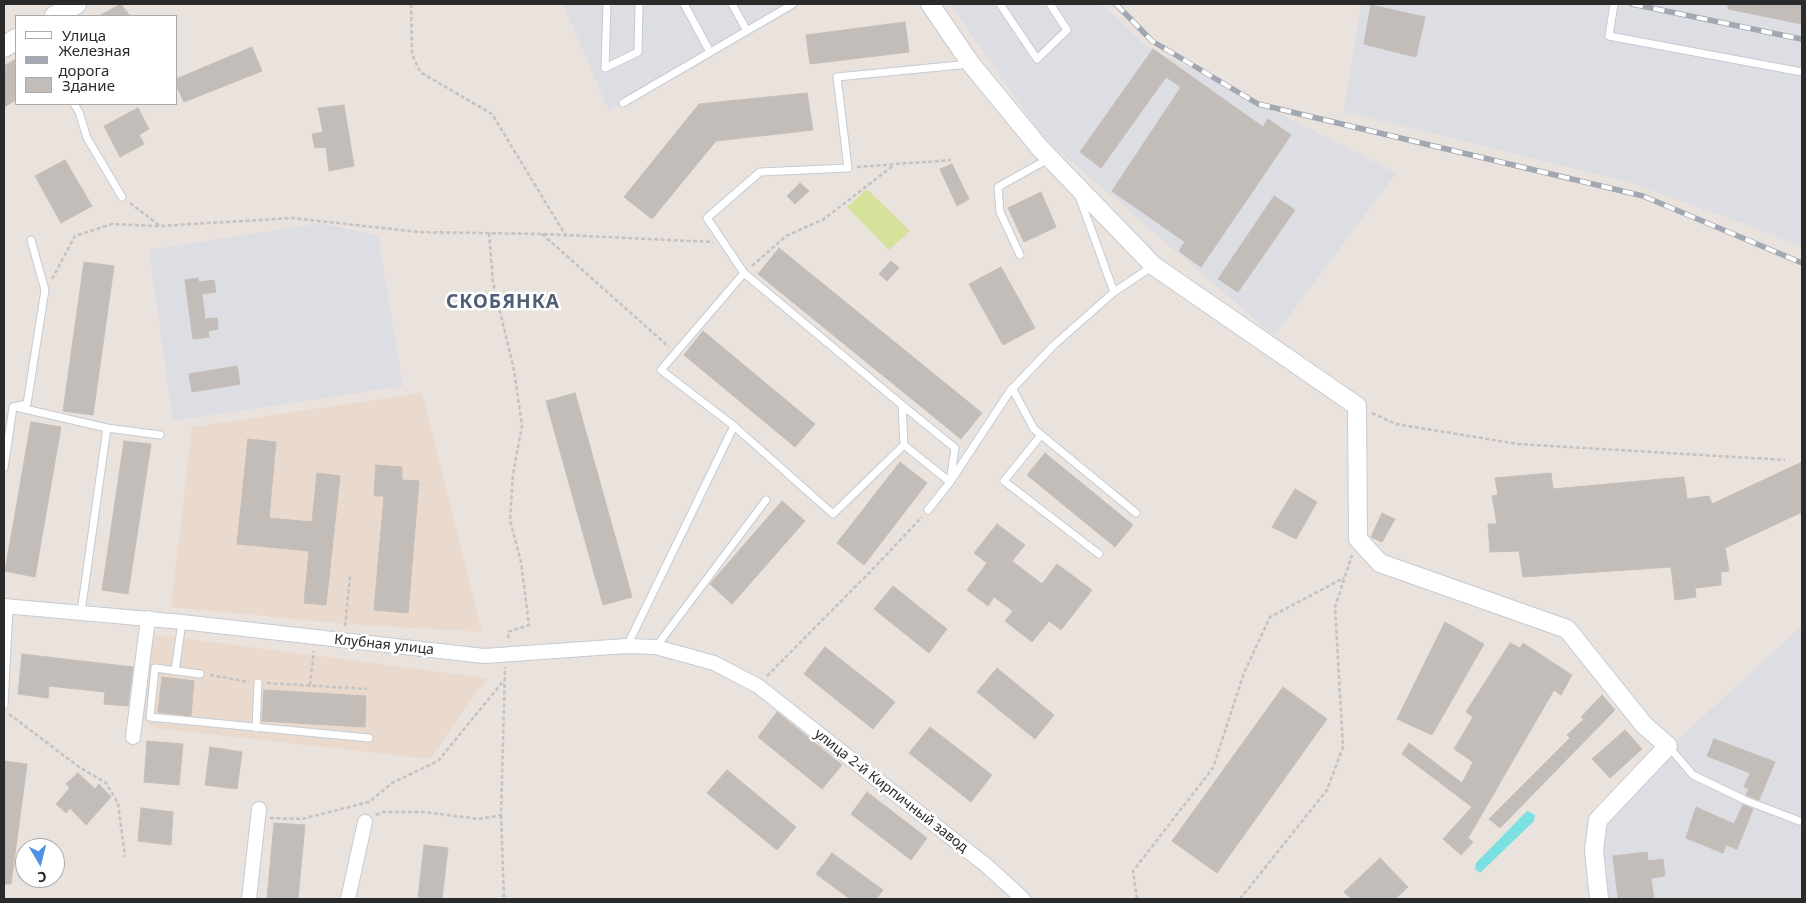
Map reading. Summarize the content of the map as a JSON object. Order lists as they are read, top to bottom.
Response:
{
  "streets": {
    "street": ["Клубная улица", "улица 2-й Кирпичный завод"]
  },
  "crossings": [
    ["Клубная улица", "улица 2-й Кирпичный завод"]
  ],
  "districts": ["СКОБЯНКА"],
  "legend": ["Улица", "Железная дорога", "Здание"],
  "north": "bottom"
}
